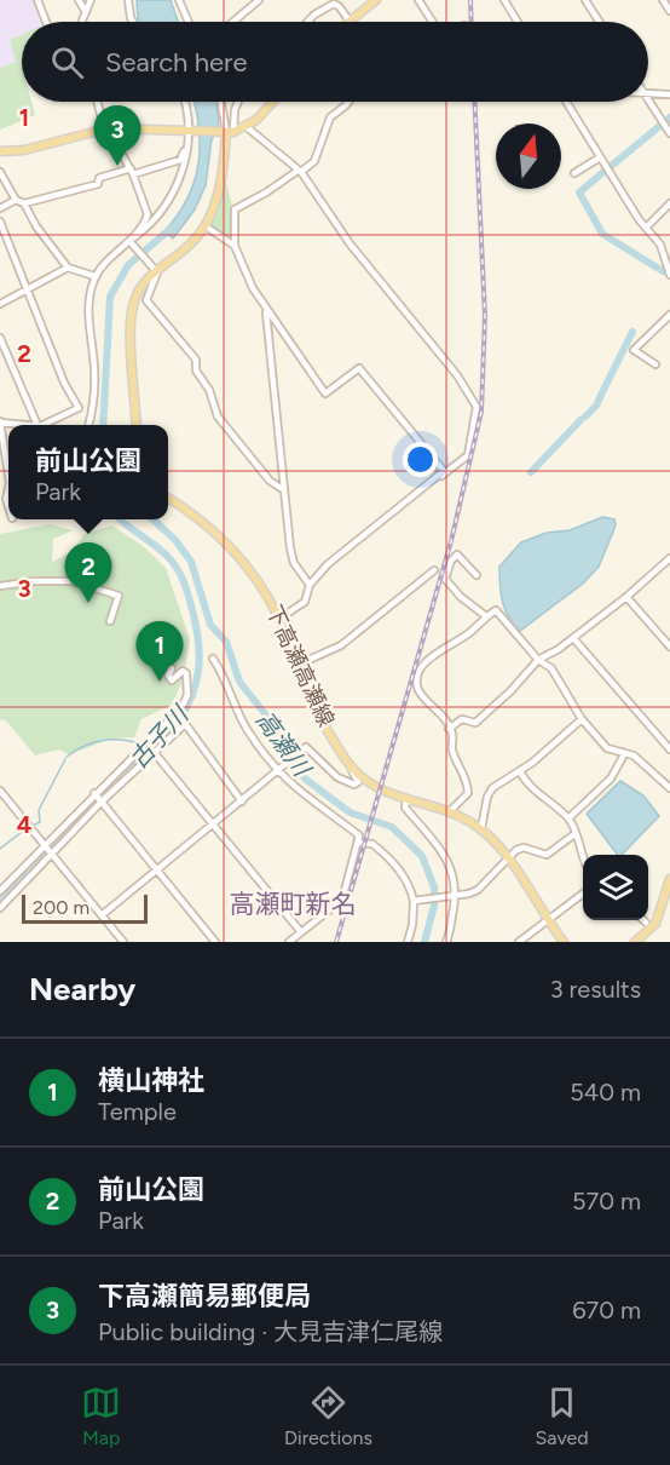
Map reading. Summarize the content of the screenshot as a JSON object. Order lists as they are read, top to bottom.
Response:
{
  "streets": {
    "main road": ["下高瀬高瀬線"]
  },
  "districts": ["高瀬町新名"],
  "water": ["古子川", "高瀬川"],
  "scale_bar": "200 m",
  "north": "top",
  "page": {
    "search": "Search here",
    "pins": ["3", "2", "1"],
    "popup": ["前山公園", "Park"],
    "scale": "200 m",
    "heading": ["Nearby", "3 results"],
    "list": [
      {
        "mark": "1",
        "name": "横山神社",
        "note": "Temple",
        "value": "540 m"
      },
      {
        "mark": "2",
        "name": "前山公園",
        "note": "Park",
        "value": "570 m"
      },
      {
        "mark": "3",
        "name": "下高瀬簡易郵便局",
        "note": "Public building · 大見吉津仁尾線",
        "value": "670 m"
      }
    ],
    "nav": ["Map", "Directions", "Saved"]
  },
  "grid": {
    "rows": [
      "1",
      "2",
      "3",
      "4"
    ]
  }
}
